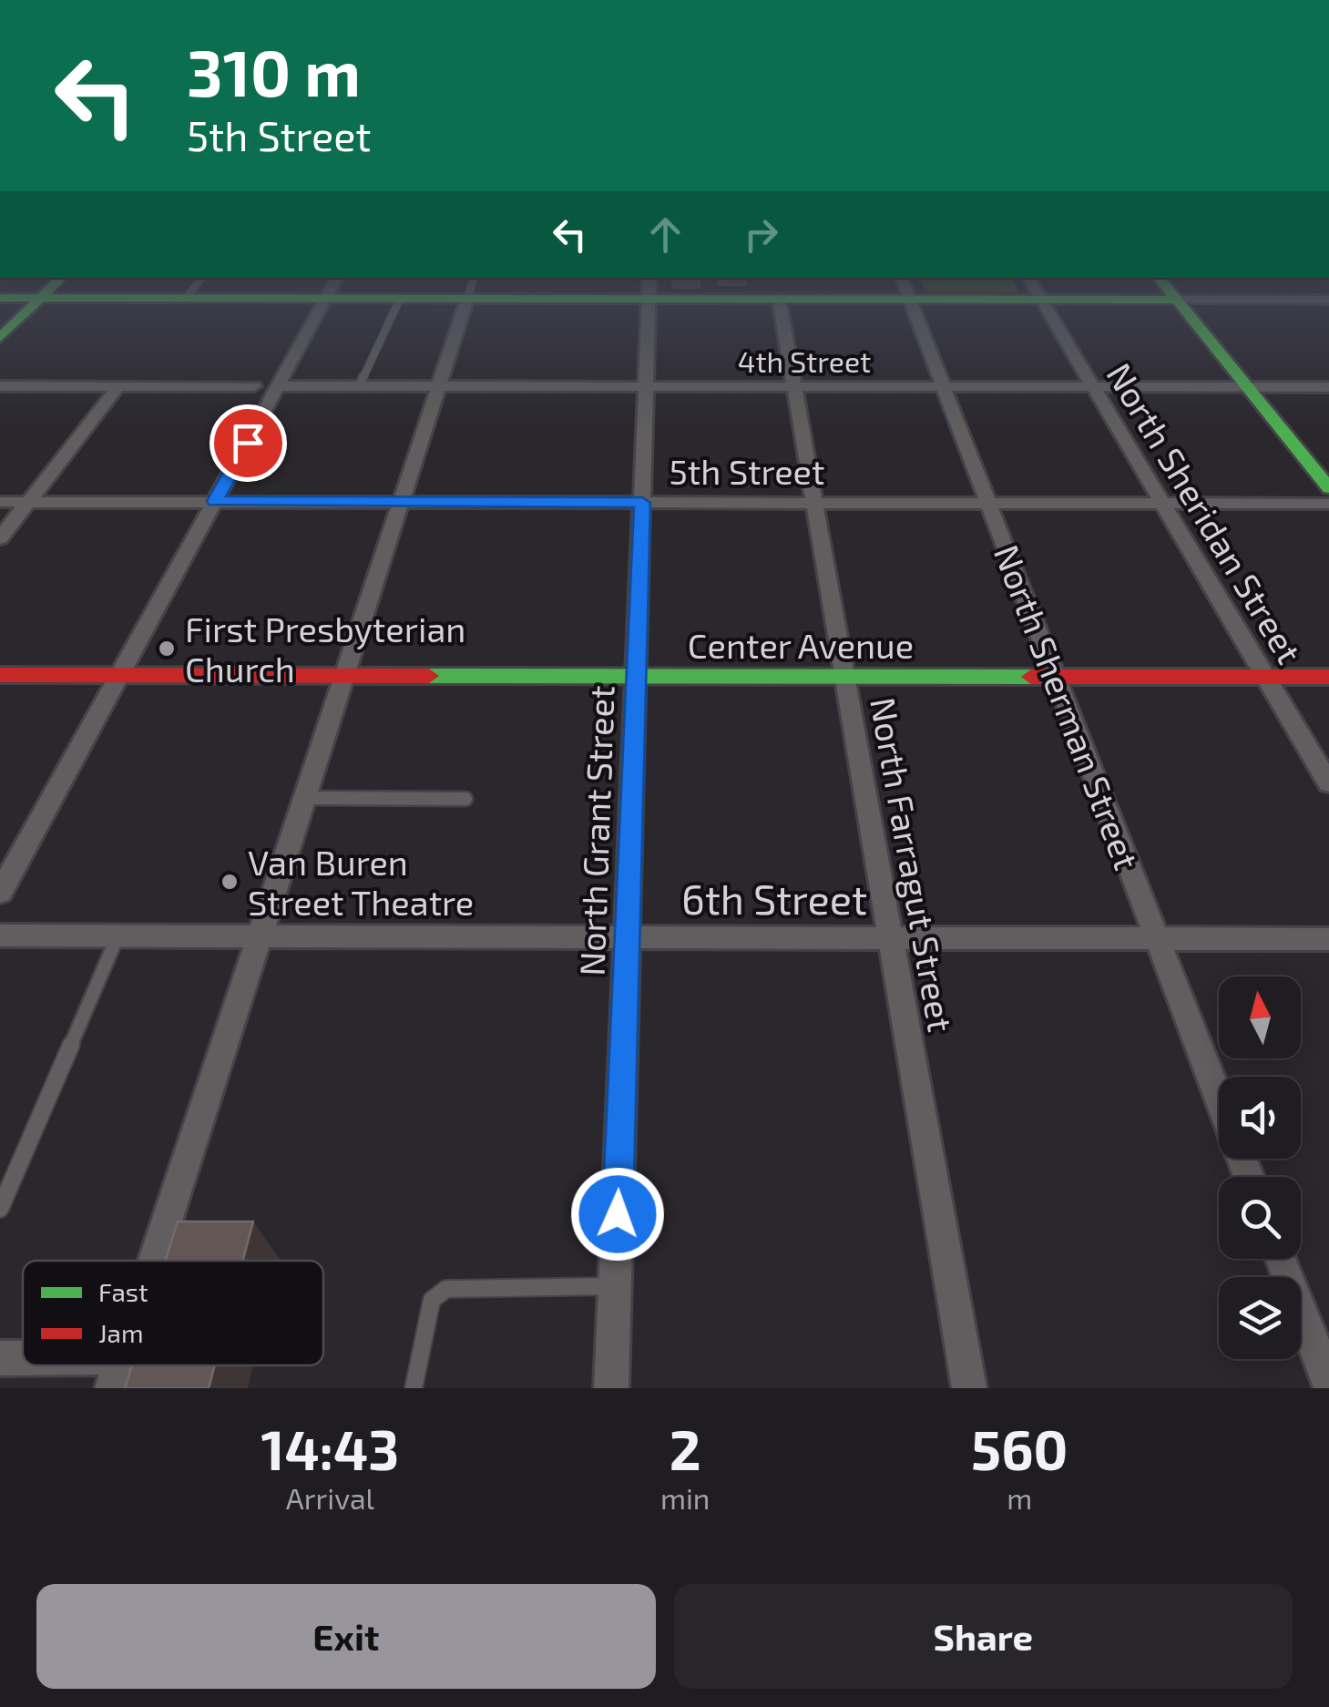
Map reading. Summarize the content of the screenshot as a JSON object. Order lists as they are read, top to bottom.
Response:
{
  "streets": {
    "main road": ["Center Avenue"],
    "street": [
      "4th Street",
      "5th Street",
      "North Sheridan Street",
      "North Sherman Street",
      "North Grant Street",
      "North Farragut Street",
      "6th Street"
    ]
  },
  "crossings": [
    ["4th Street", "North Sheridan Street"],
    ["4th Street", "North Sherman Street"],
    ["4th Street", "North Grant Street"],
    ["4th Street", "North Farragut Street"],
    ["5th Street", "North Sheridan Street"],
    ["5th Street", "North Sherman Street"],
    ["5th Street", "North Grant Street"],
    ["5th Street", "North Farragut Street"],
    ["North Sheridan Street", "Center Avenue"],
    ["Center Avenue", "North Sherman Street"],
    ["Center Avenue", "North Grant Street"],
    ["Center Avenue", "North Farragut Street"],
    ["North Sherman Street", "6th Street"],
    ["North Grant Street", "6th Street"],
    ["North Farragut Street", "6th Street"]
  ],
  "places": ["First Presbyterian Church", "Van Buren Street Theatre"],
  "legend": ["Fast", "Jam"],
  "north": "top",
  "page": {
    "turn": ["310 m", "5th Street"],
    "eta": [
      "14:43",
      "Arrival",
      "2",
      "min",
      "560",
      "m"
    ],
    "buttons": ["Exit", "Share"]
  }
}
